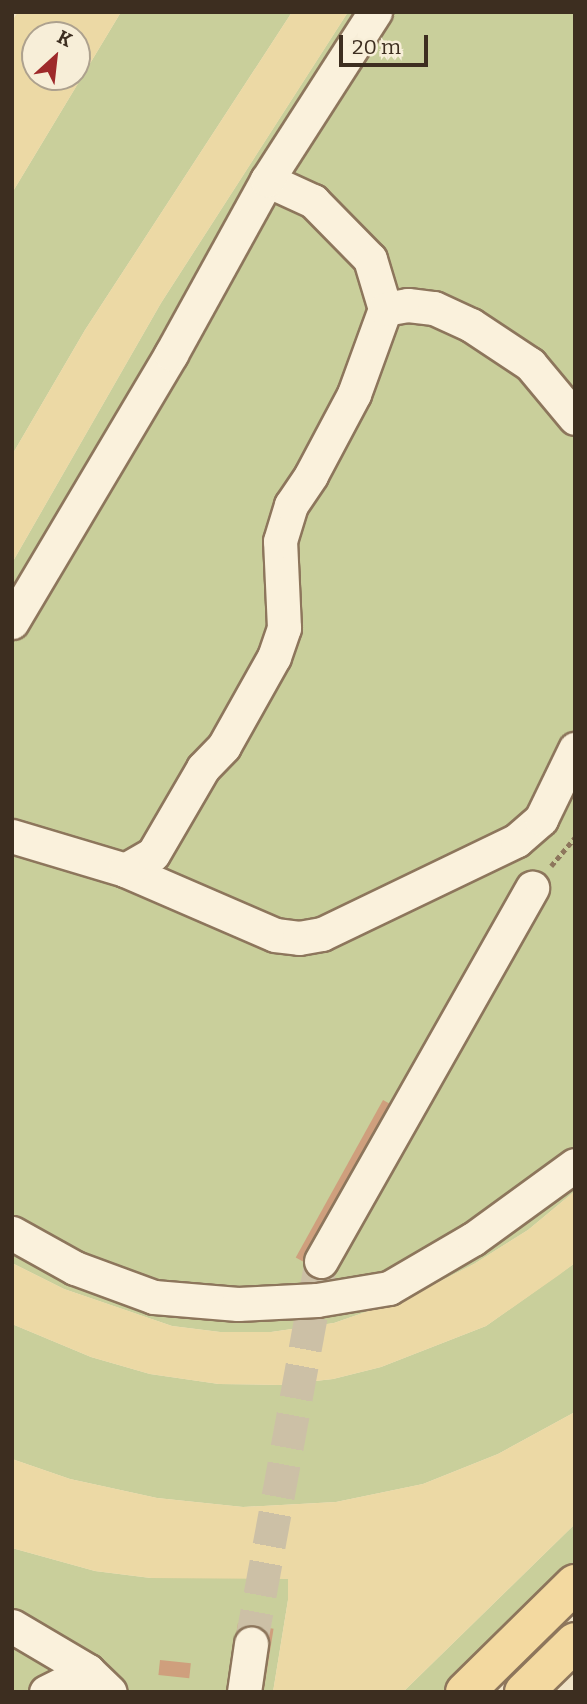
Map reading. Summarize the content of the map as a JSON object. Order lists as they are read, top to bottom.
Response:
{
  "scale_bar": "20 m",
  "north": "top right"
}
